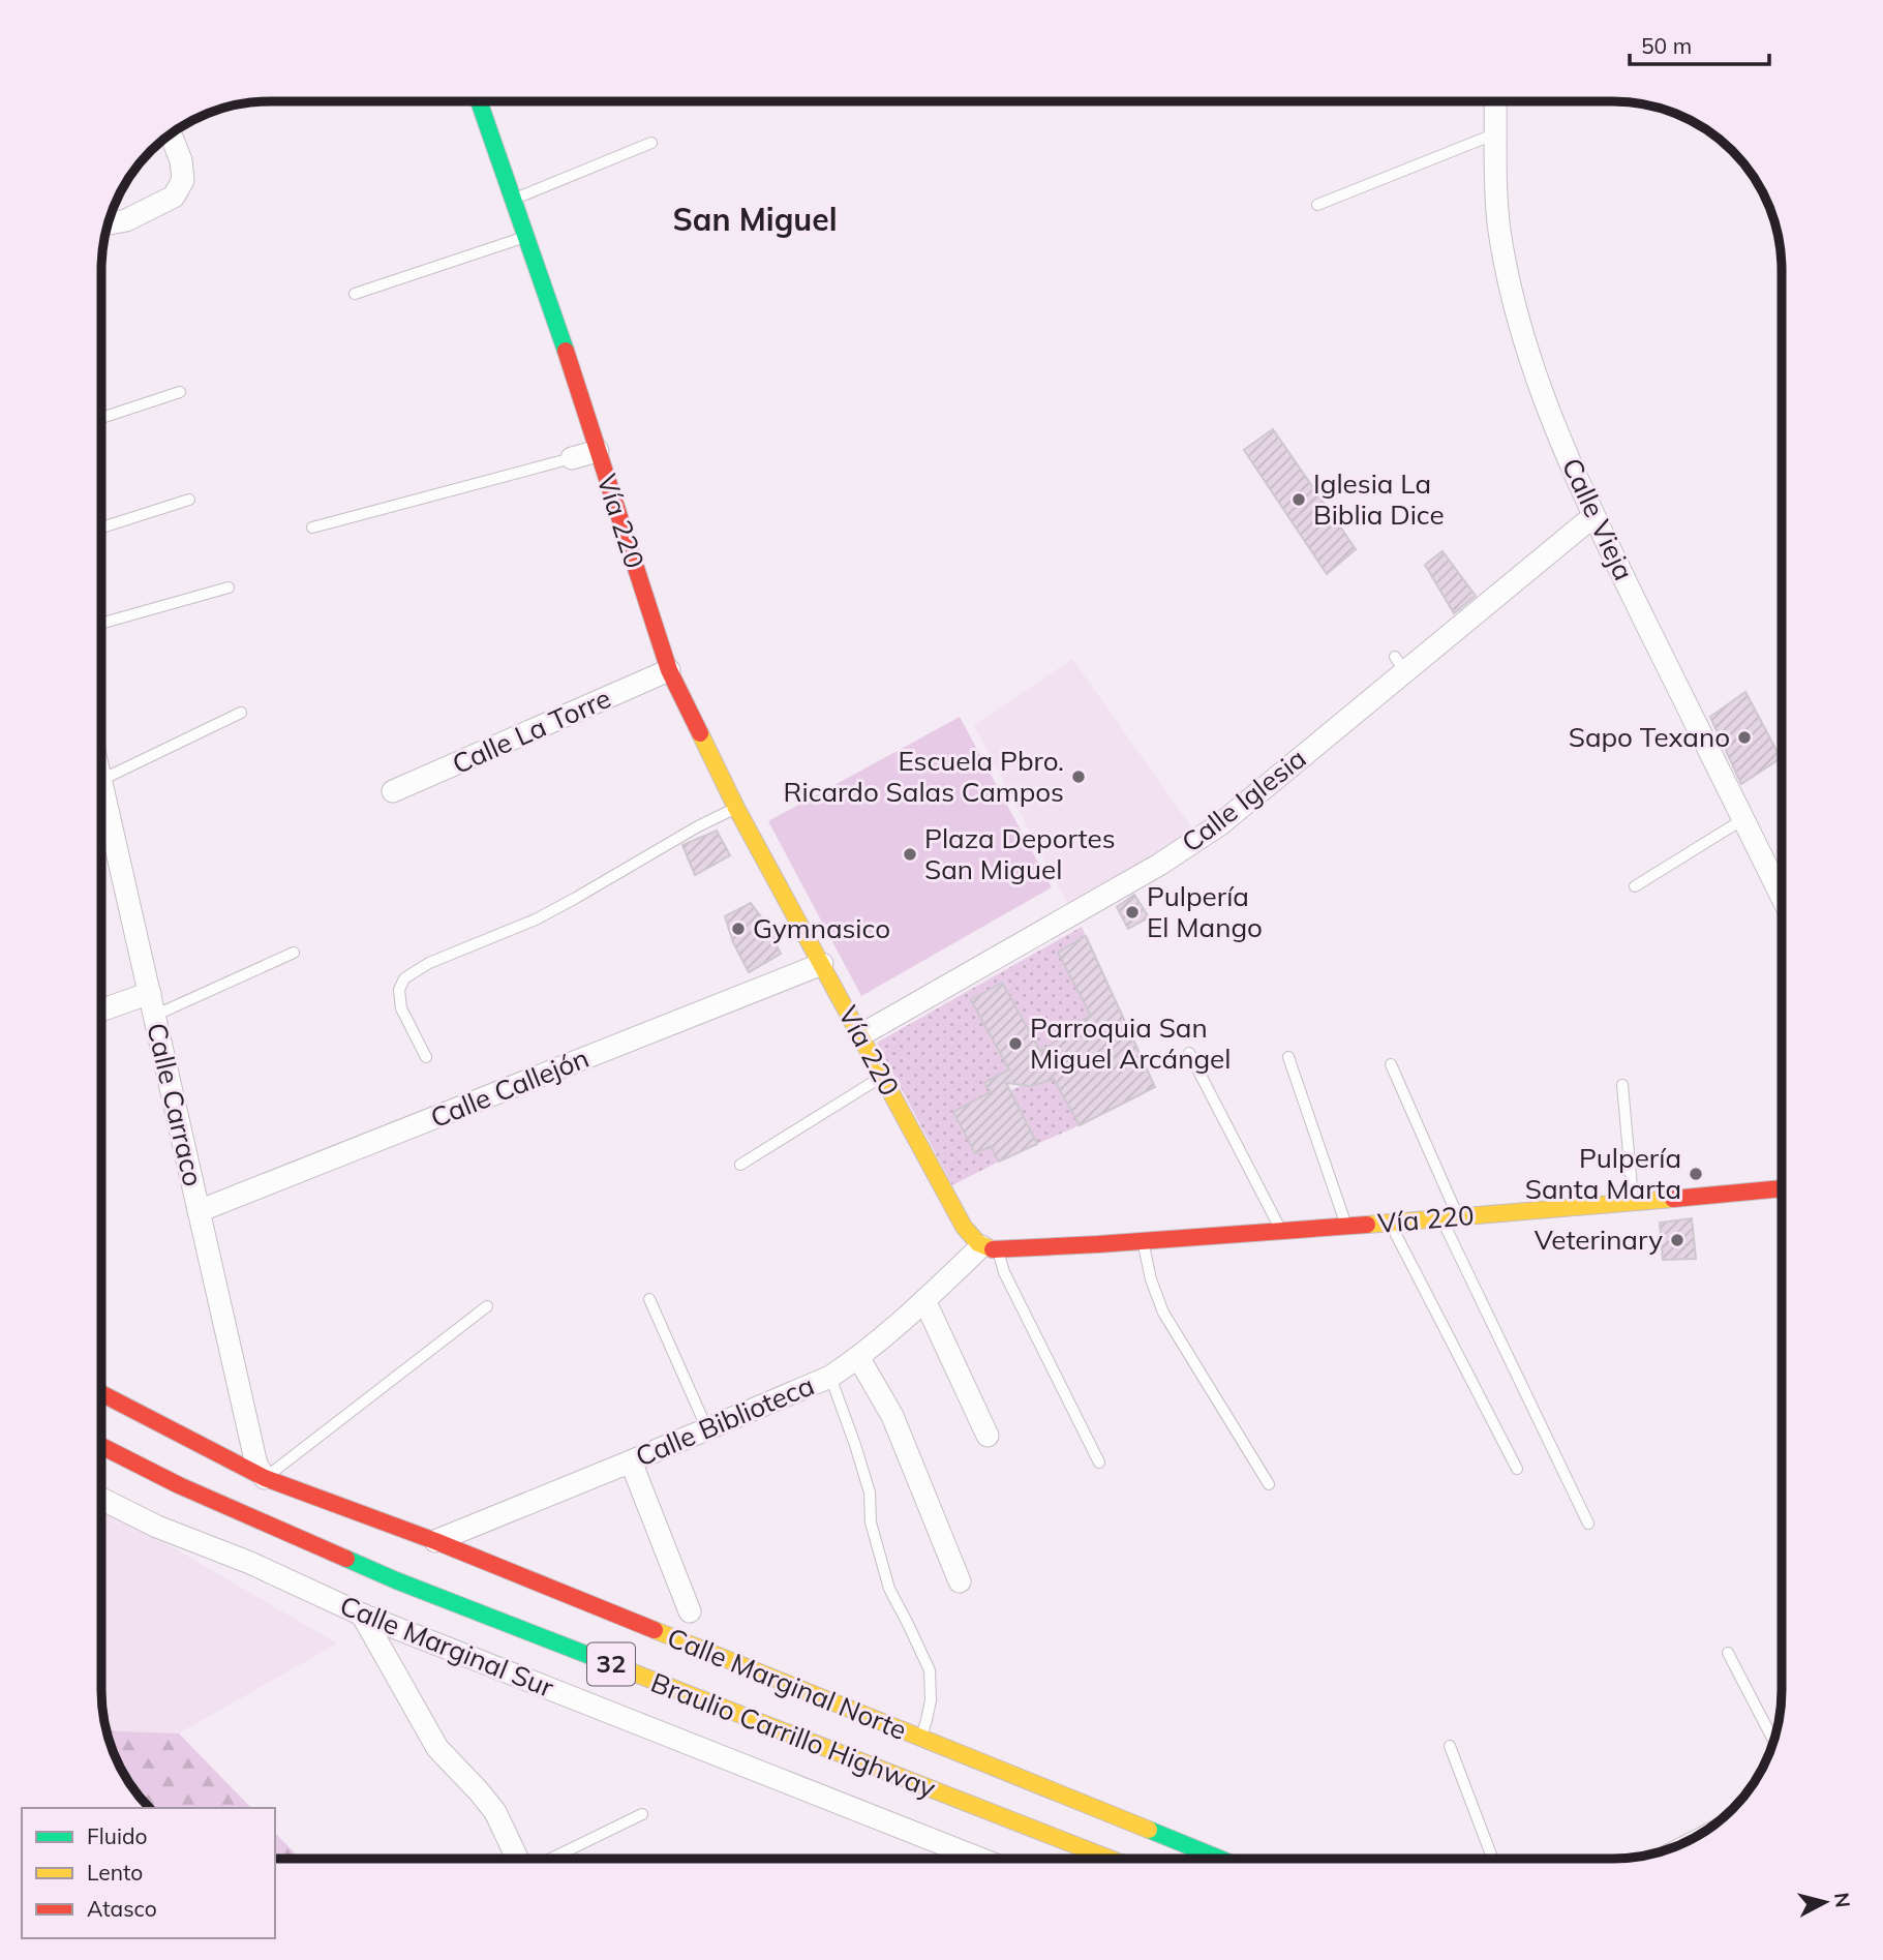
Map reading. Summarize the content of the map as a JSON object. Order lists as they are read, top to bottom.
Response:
{
  "streets": {
    "main road": [
      "Vía 220",
      "32",
      "Calle Marginal Norte",
      "Braulio Carrillo Highway"
    ],
    "street": [
      "Calle Vieja",
      "Calle La Torre",
      "Calle Iglesia",
      "Calle Callejón",
      "Calle Carraco",
      "Calle Biblioteca",
      "Calle Marginal Sur"
    ]
  },
  "crossings": [
    ["Calle Vieja", "Calle Iglesia"],
    ["Vía 220", "Calle La Torre"],
    ["Vía 220", "Calle Iglesia"],
    ["Vía 220", "Calle Callejón"],
    ["Vía 220", "Calle Biblioteca"],
    ["Calle Callejón", "Calle Carraco"],
    ["Calle Carraco", "Calle Marginal Norte"],
    ["Calle Biblioteca", "Calle Marginal Norte"],
    ["Calle Marginal Sur", "Braulio Carrillo Highway"]
  ],
  "districts": ["San Miguel"],
  "places": [
    "Iglesia La Biblia Dice",
    "Sapo Texano",
    "Escuela Pbro. Ricardo Salas Campos",
    "Plaza Deportes San Miguel",
    "Pulpería El Mango",
    "Gymnasico",
    "Parroquia San Miguel Arcángel",
    "Pulpería Santa Marta",
    "Veterinary"
  ],
  "legend": ["Fluido", "Lento", "Atasco"],
  "scale_bar": "50 m",
  "north": "right"
}
